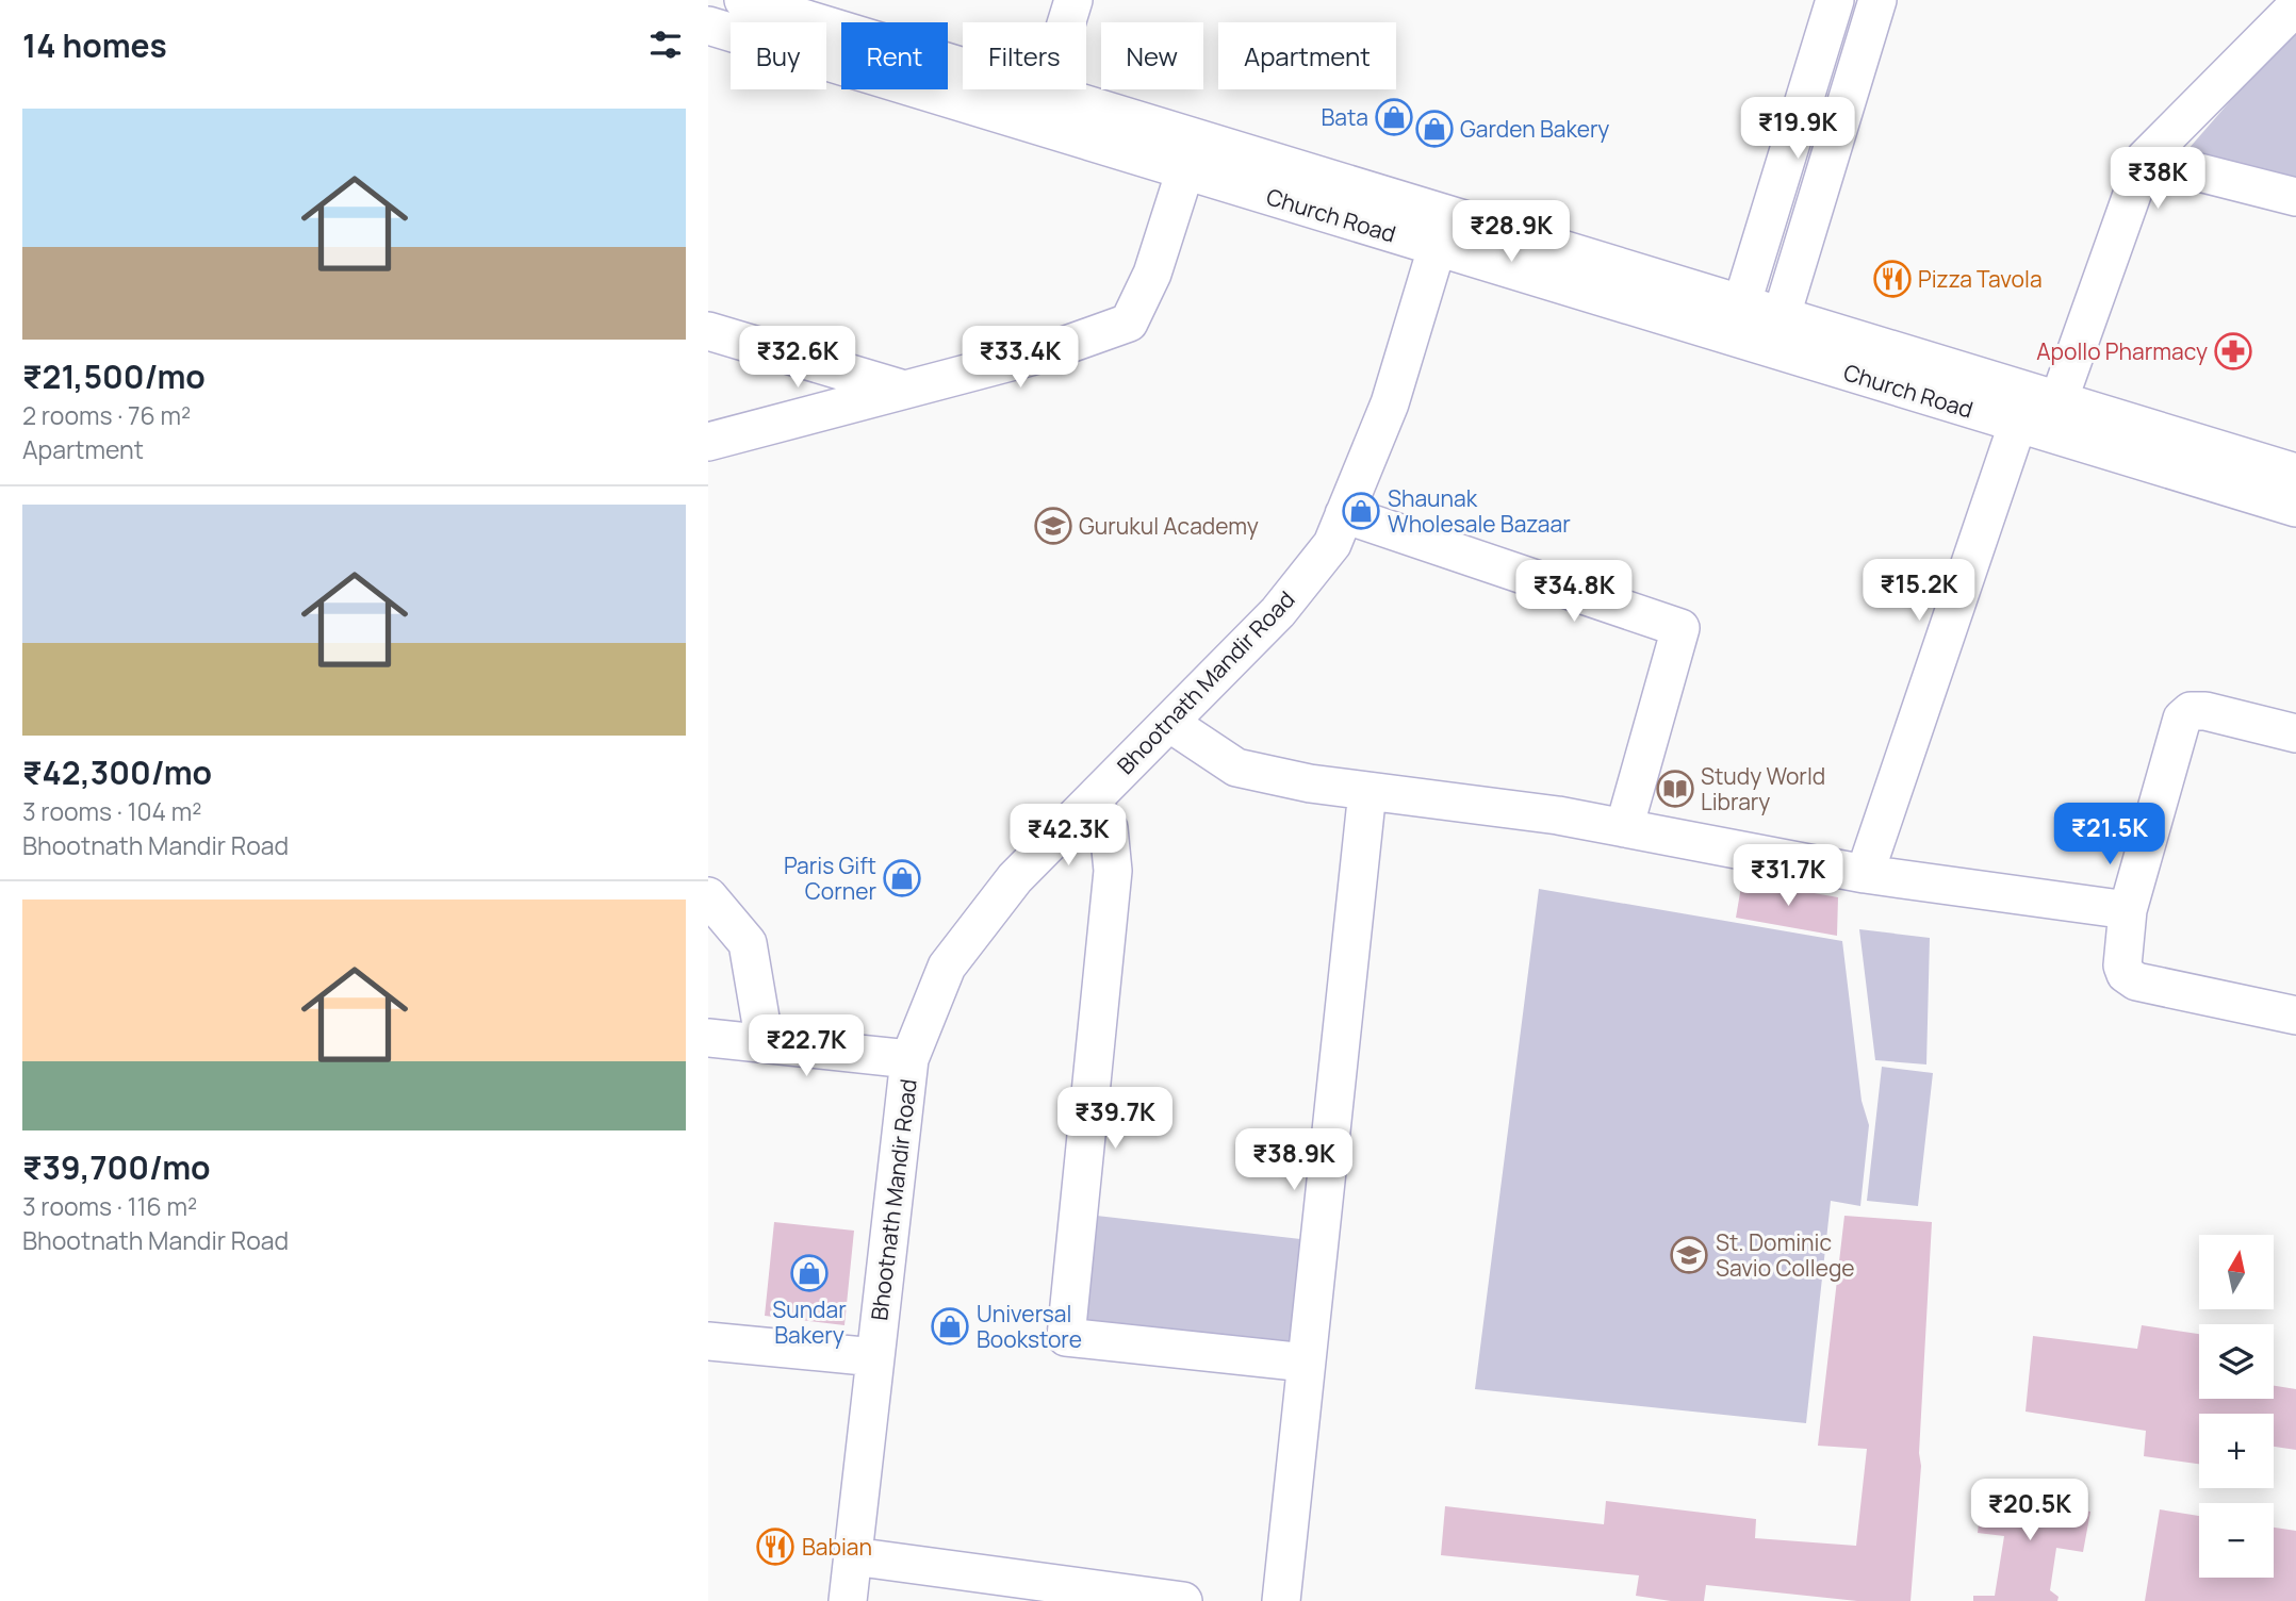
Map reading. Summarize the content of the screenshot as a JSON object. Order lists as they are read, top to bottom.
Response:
{
  "streets": {
    "street": ["Church Road", "Bhootnath Mandir Road"]
  },
  "crossings": [
    ["Church Road", "Bhootnath Mandir Road"]
  ],
  "places": {
    "shop": [
      "Bata",
      "Garden Bakery",
      "Shaunak Wholesale Bazaar",
      "Paris Gift Corner",
      "Sundar Bakery",
      "Universal Bookstore"
    ],
    "restaurant": ["Pizza Tavola", "Babian"],
    "pharmacy": ["Apollo Pharmacy"],
    "school or university": ["Gurukul Academy", "St. Dominic Savio College"],
    "library": ["Study World Library"]
  },
  "north": "top",
  "page": {
    "heading": "14 homes",
    "chip": [
      "Buy",
      "Rent",
      "Filters",
      "New",
      "Apartment"
    ],
    "list": [
      {
        "name": "₹21,500/mo",
        "note": "2 rooms · 76 m² · Apartment"
      },
      {
        "name": "₹42,300/mo",
        "note": "3 rooms · 104 m² · Bhootnath Mandir Road"
      },
      {
        "name": "₹39,700/mo",
        "note": "3 rooms · 116 m² · Bhootnath Mandir Road"
      }
    ],
    "price": [
      "₹19.9K",
      "₹38K",
      "₹28.9K",
      "₹32.6K",
      "₹33.4K",
      "₹15.2K",
      "₹34.8K",
      "₹21.5K",
      "₹42.3K",
      "₹31.7K",
      "₹22.7K",
      "₹39.7K",
      "₹38.9K",
      "₹20.5K"
    ],
    "map_buttons": ["+", "−"]
  }
}
